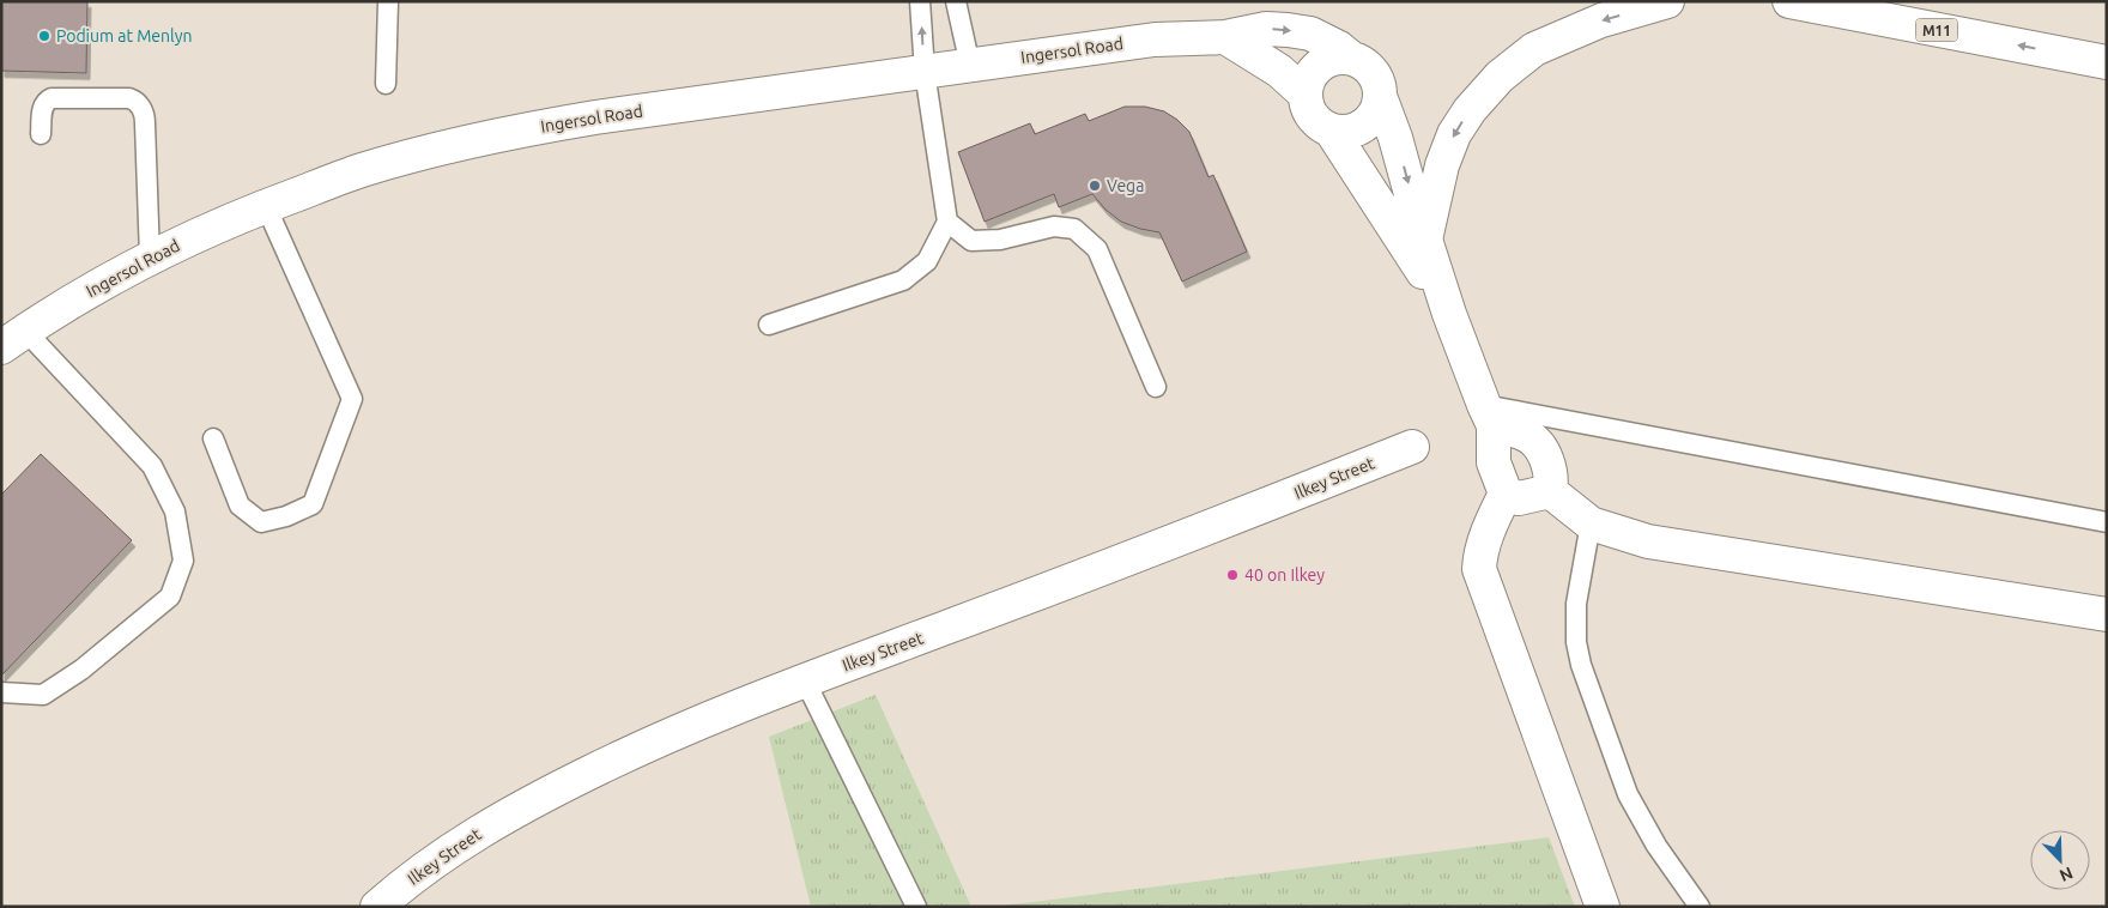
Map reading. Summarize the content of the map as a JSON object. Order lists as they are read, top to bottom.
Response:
{
  "streets": {
    "street": ["M11", "Ingersol Road", "Ilkey Street"]
  },
  "places": ["Podium at Menlyn", "Vega", "40 on Ilkey"],
  "north": "bottom right"
}
